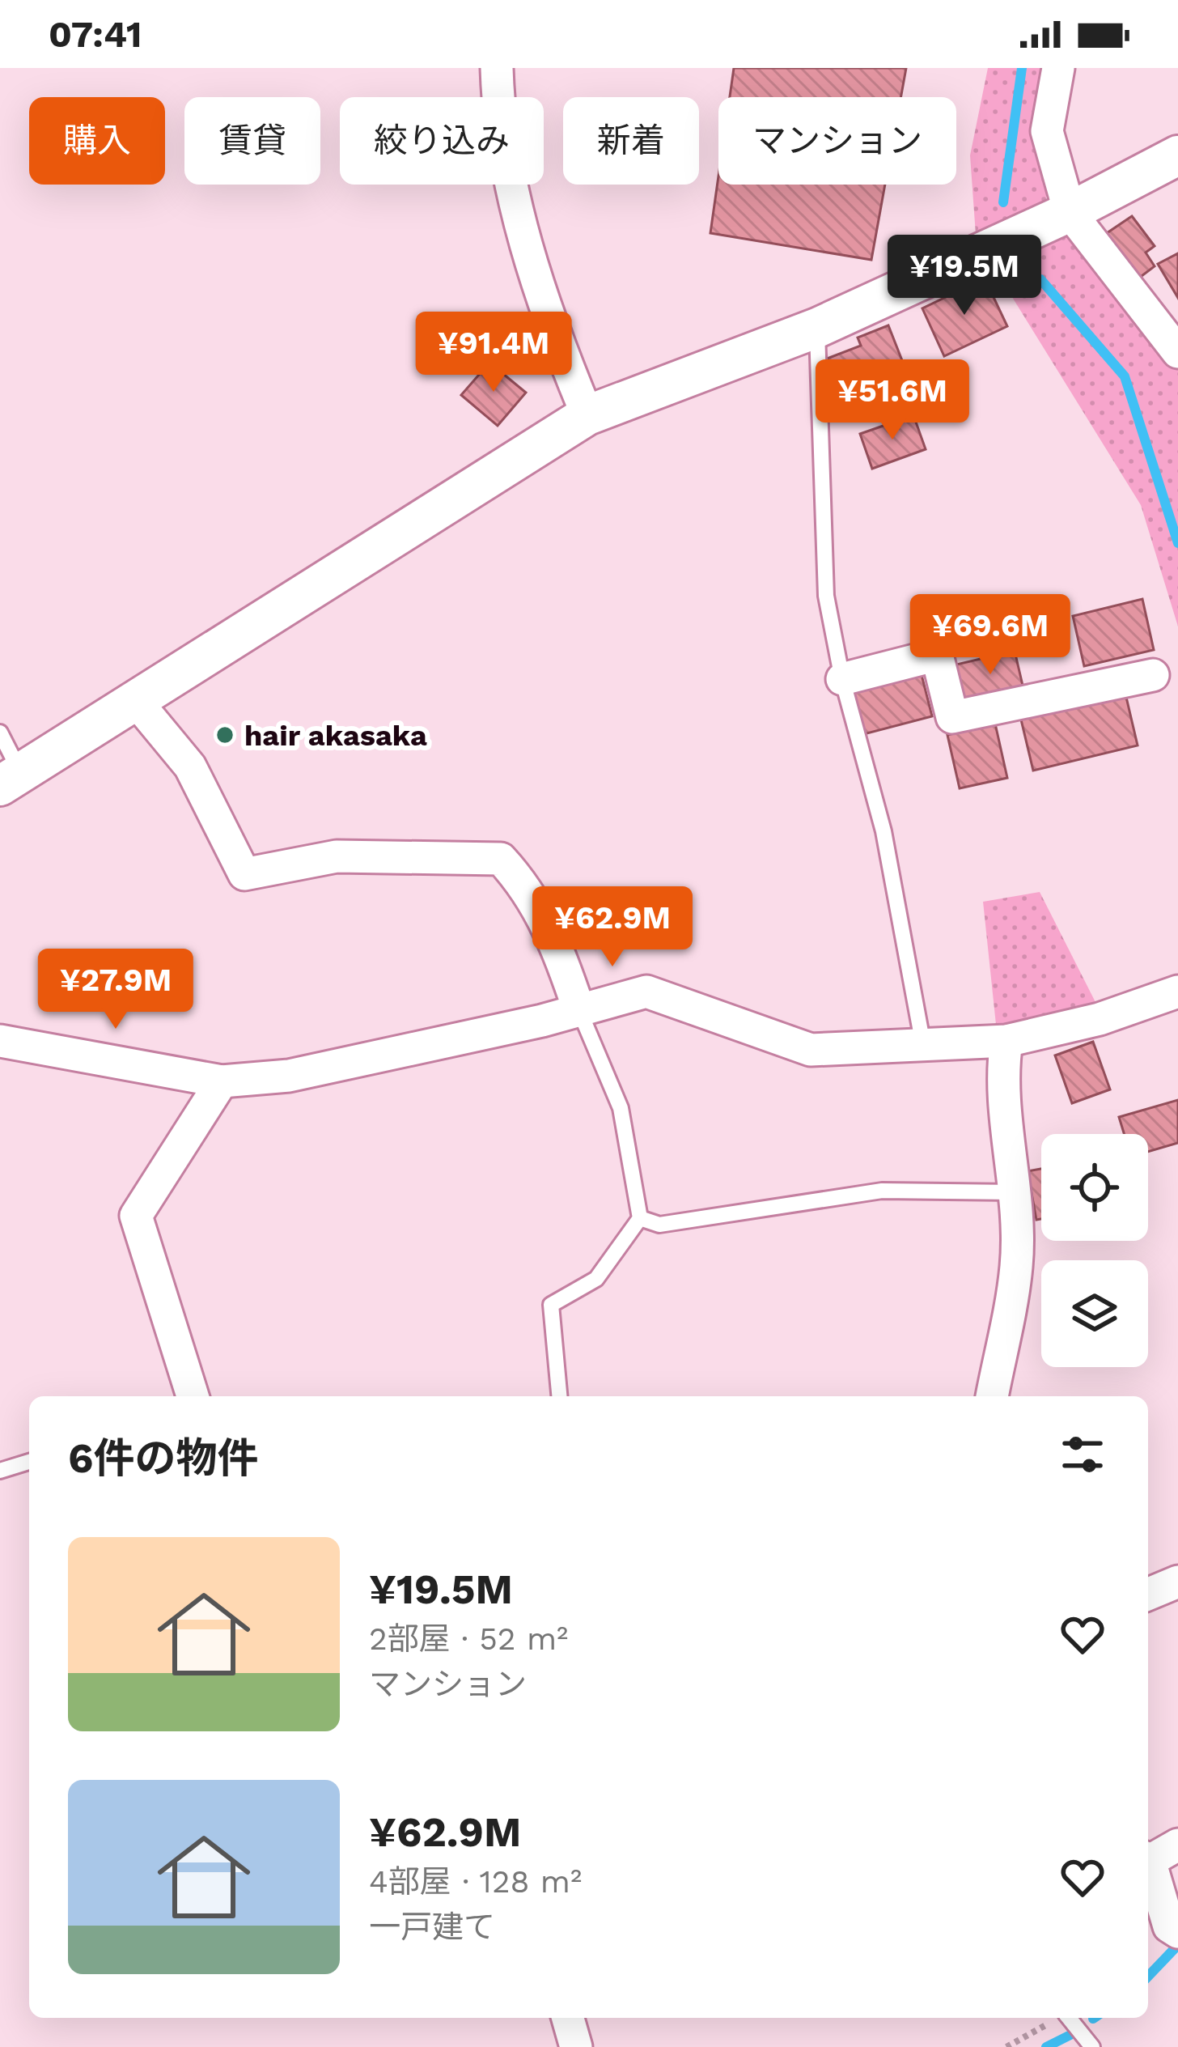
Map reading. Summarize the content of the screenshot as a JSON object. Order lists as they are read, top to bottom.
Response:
{
  "places": ["hair akasaka"],
  "page": {
    "status": "07:41",
    "chip": [
      "購入",
      "賃貸",
      "絞り込み",
      "新着",
      "マンション"
    ],
    "price": [
      "¥19.5M",
      "¥91.4M",
      "¥51.6M",
      "¥69.6M",
      "¥62.9M",
      "¥27.9M"
    ],
    "heading": "6件の物件",
    "list": [
      {
        "name": "¥19.5M",
        "note": "2部屋 · 52 m² · マンション"
      },
      {
        "name": "¥62.9M",
        "note": "4部屋 · 128 m² · 一戸建て"
      }
    ]
  }
}
